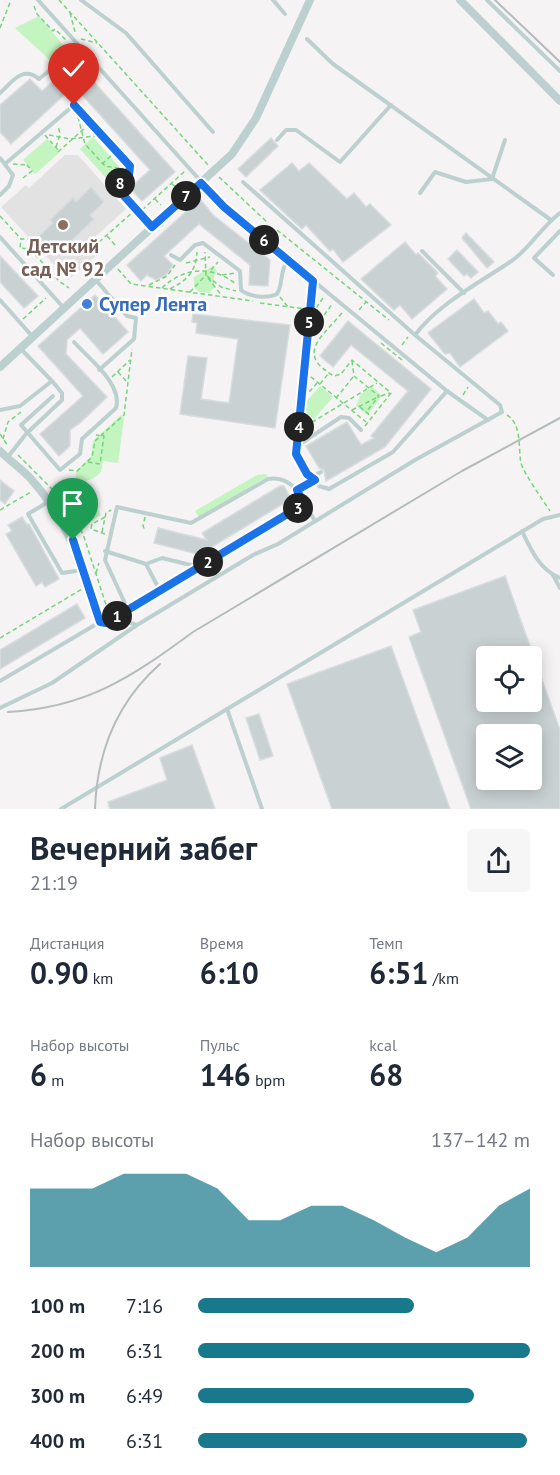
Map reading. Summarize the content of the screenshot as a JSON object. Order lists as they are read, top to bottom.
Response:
{
  "places": ["Детский сад № 92", "Супер Лента"],
  "page": {
    "pins": [
      "8",
      "7",
      "6",
      "5",
      "4",
      "3",
      "2",
      "1"
    ],
    "heading": ["Вечерний забег", "21:19"],
    "stats": [
      ["Дистанция", "0.90 km"],
      ["Время", "6:10"],
      ["Темп", "6:51 /km"],
      ["Набор высоты", "6 m"],
      ["Пульс", "146 bpm"],
      ["kcal", "68"]
    ],
    "chart": ["Набор высоты", "137–142 m"],
    "list": [
      {
        "name": "100 m",
        "note": "7:16"
      },
      {
        "name": "200 m",
        "note": "6:31"
      },
      {
        "name": "300 m",
        "note": "6:49"
      },
      {
        "name": "400 m",
        "note": "6:31"
      }
    ]
  }
}
